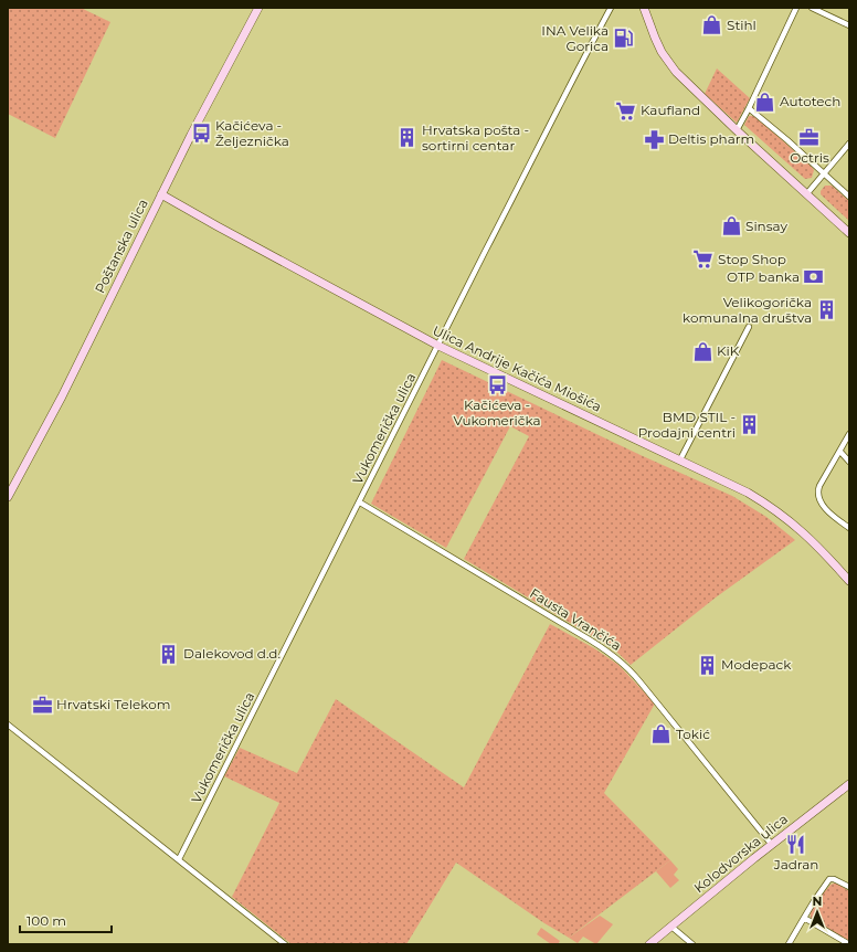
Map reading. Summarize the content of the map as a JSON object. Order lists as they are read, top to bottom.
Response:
{
  "streets": {
    "main road": ["Poštanska ulica", "Ulica Andrije Kačića Miošića", "Kolodvorska ulica"],
    "street": ["Vukomerička ulica", "Fausta Vrančića"]
  },
  "crossings": [
    ["Poštanska ulica", "Ulica Andrije Kačića Miošića"],
    ["Ulica Andrije Kačića Miošića", "Vukomerička ulica"],
    ["Vukomerička ulica", "Fausta Vrančića"],
    ["Fausta Vrančića", "Kolodvorska ulica"]
  ],
  "places": {
    "shop": [
      "Stihl",
      "Autotech",
      "Sinsay",
      "KiK",
      "Tokić"
    ],
    "fuel station": ["INA Velika Gorica"],
    "supermarket": ["Kaufland", "Stop Shop"],
    "bus stop": ["Kačićeva - Željeznička", "Kačićeva - Vukomerička"],
    "office": ["Octris", "Hrvatski Telekom"],
    "building": [
      "Hrvatska pošta - sortirni centar",
      "Velikogorička komunalna društva",
      "BMD STIL - Prodajni centri",
      "Dalekovod d.d.",
      "Modepack"
    ],
    "pharmacy": ["Deltis pharm"],
    "bank": ["OTP banka"],
    "restaurant": ["Jadran"]
  },
  "scale_bar": "100 m",
  "north": "top"
}
